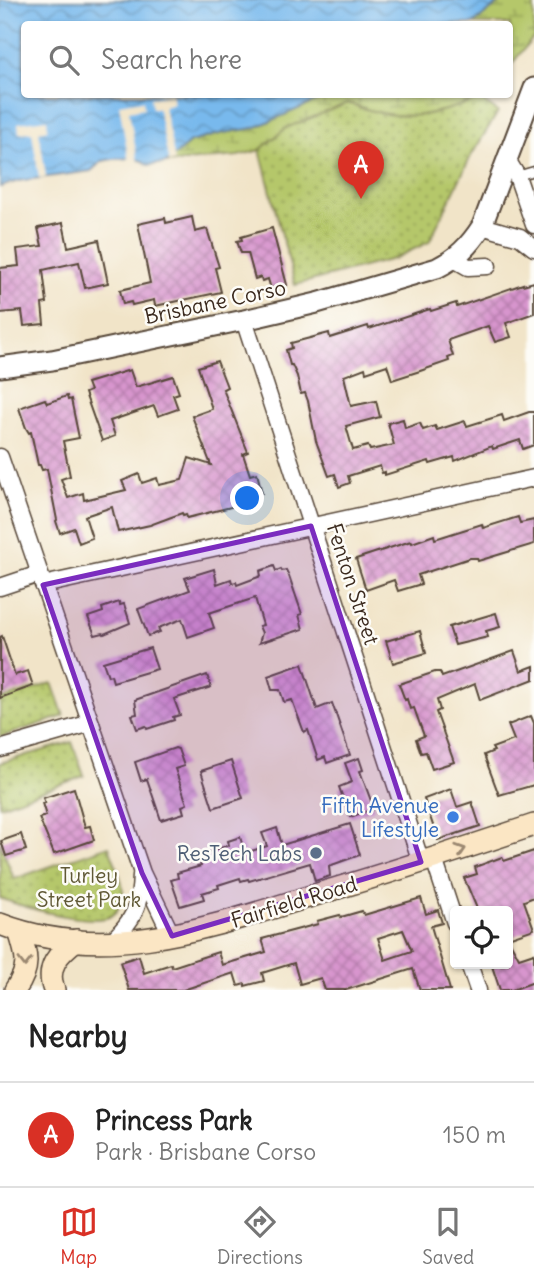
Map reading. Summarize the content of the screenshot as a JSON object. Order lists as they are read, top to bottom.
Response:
{
  "streets": {
    "main road": ["Fairfield Road"],
    "street": ["Brisbane Corso", "Fenton Street"]
  },
  "crossings": [
    ["Brisbane Corso", "Fenton Street"],
    ["Fenton Street", "Fairfield Road"]
  ],
  "parks": ["Turley Street Park"],
  "places": ["Fifth Avenue Lifestyle", "ResTech Labs"],
  "page": {
    "search": "Search here",
    "pins": "A",
    "heading": "Nearby",
    "list": [
      {
        "mark": "A",
        "name": "Princess Park",
        "note": "Park · Brisbane Corso",
        "value": "150 m"
      }
    ],
    "nav": ["Map", "Directions", "Saved"]
  }
}
